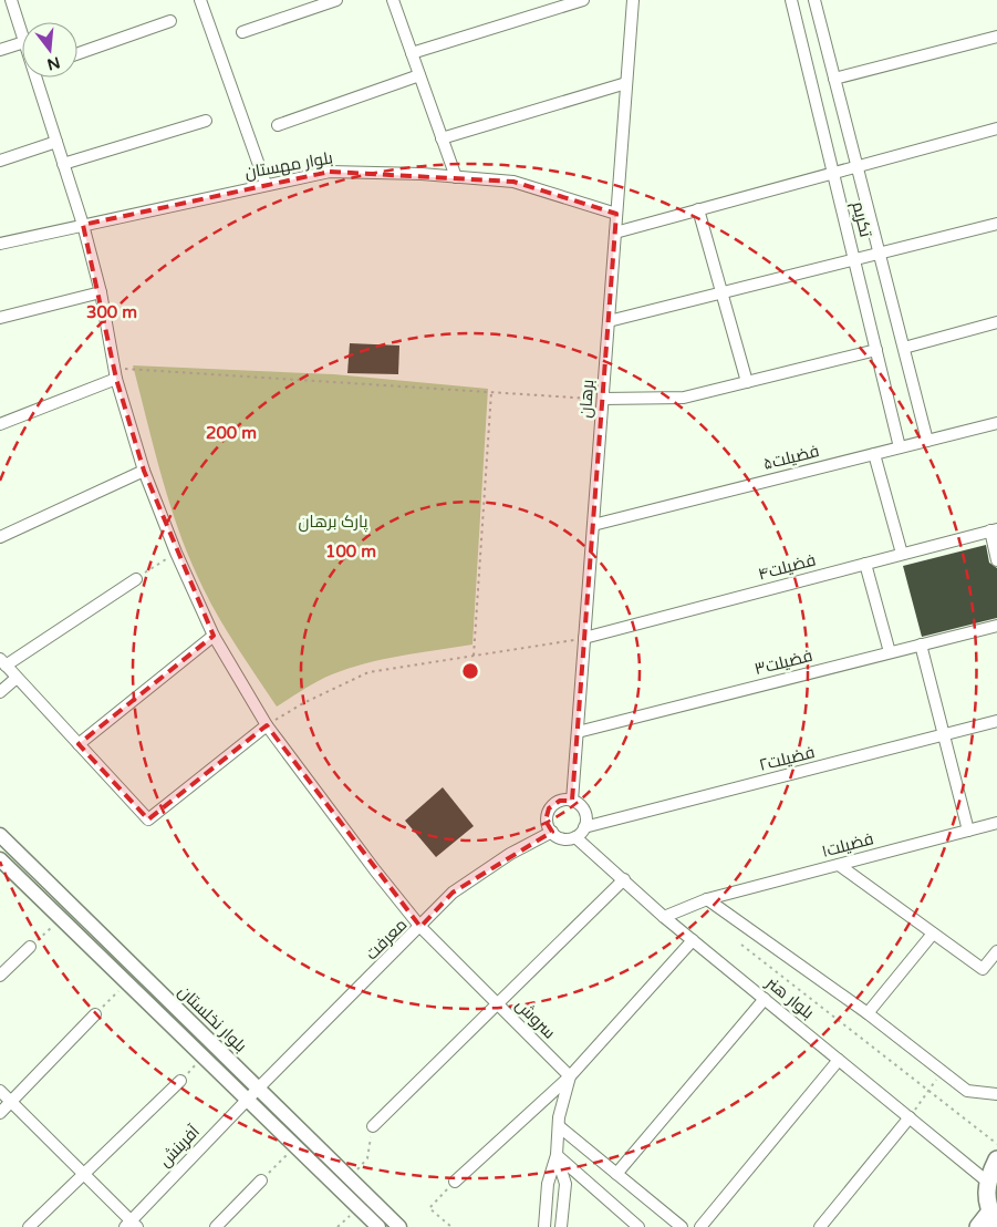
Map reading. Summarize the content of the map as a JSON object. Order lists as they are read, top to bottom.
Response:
{
  "streets": {
    "main road": ["بلوار نخلستان"],
    "street": [
      "بلوار مهستان",
      "تکریم",
      "برهان",
      "فضیلت۵",
      "فضیلت۴",
      "فضیلت۳",
      "فضیلت۲",
      "فضیلت۱",
      "معرفت",
      "بلوار هنر",
      "سروش",
      "آفرینش"
    ]
  },
  "crossings": [
    ["بلوار مهستان", "برهان"],
    ["بلوار مهستان", "سروش"],
    ["تکریم", "فضیلت۵"],
    ["برهان", "فضیلت۵"],
    ["برهان", "فضیلت۴"],
    ["برهان", "فضیلت۳"],
    ["برهان", "فضیلت۲"],
    ["برهان", "معرفت"],
    ["برهان", "بلوار هنر"],
    ["فضیلت۲", "معرفت"],
    ["فضیلت۲", "بلوار هنر"],
    ["فضیلت۱", "بلوار هنر"],
    ["معرفت", "بلوار هنر"],
    ["معرفت", "بلوار نخلستان"],
    ["معرفت", "سروش"],
    ["معرفت", "آفرینش"],
    ["بلوار نخلستان", "آفرینش"]
  ],
  "parks": ["پارک برهان"],
  "north": "bottom",
  "rings": ["300 m", "200 m", "100 m"]
}
